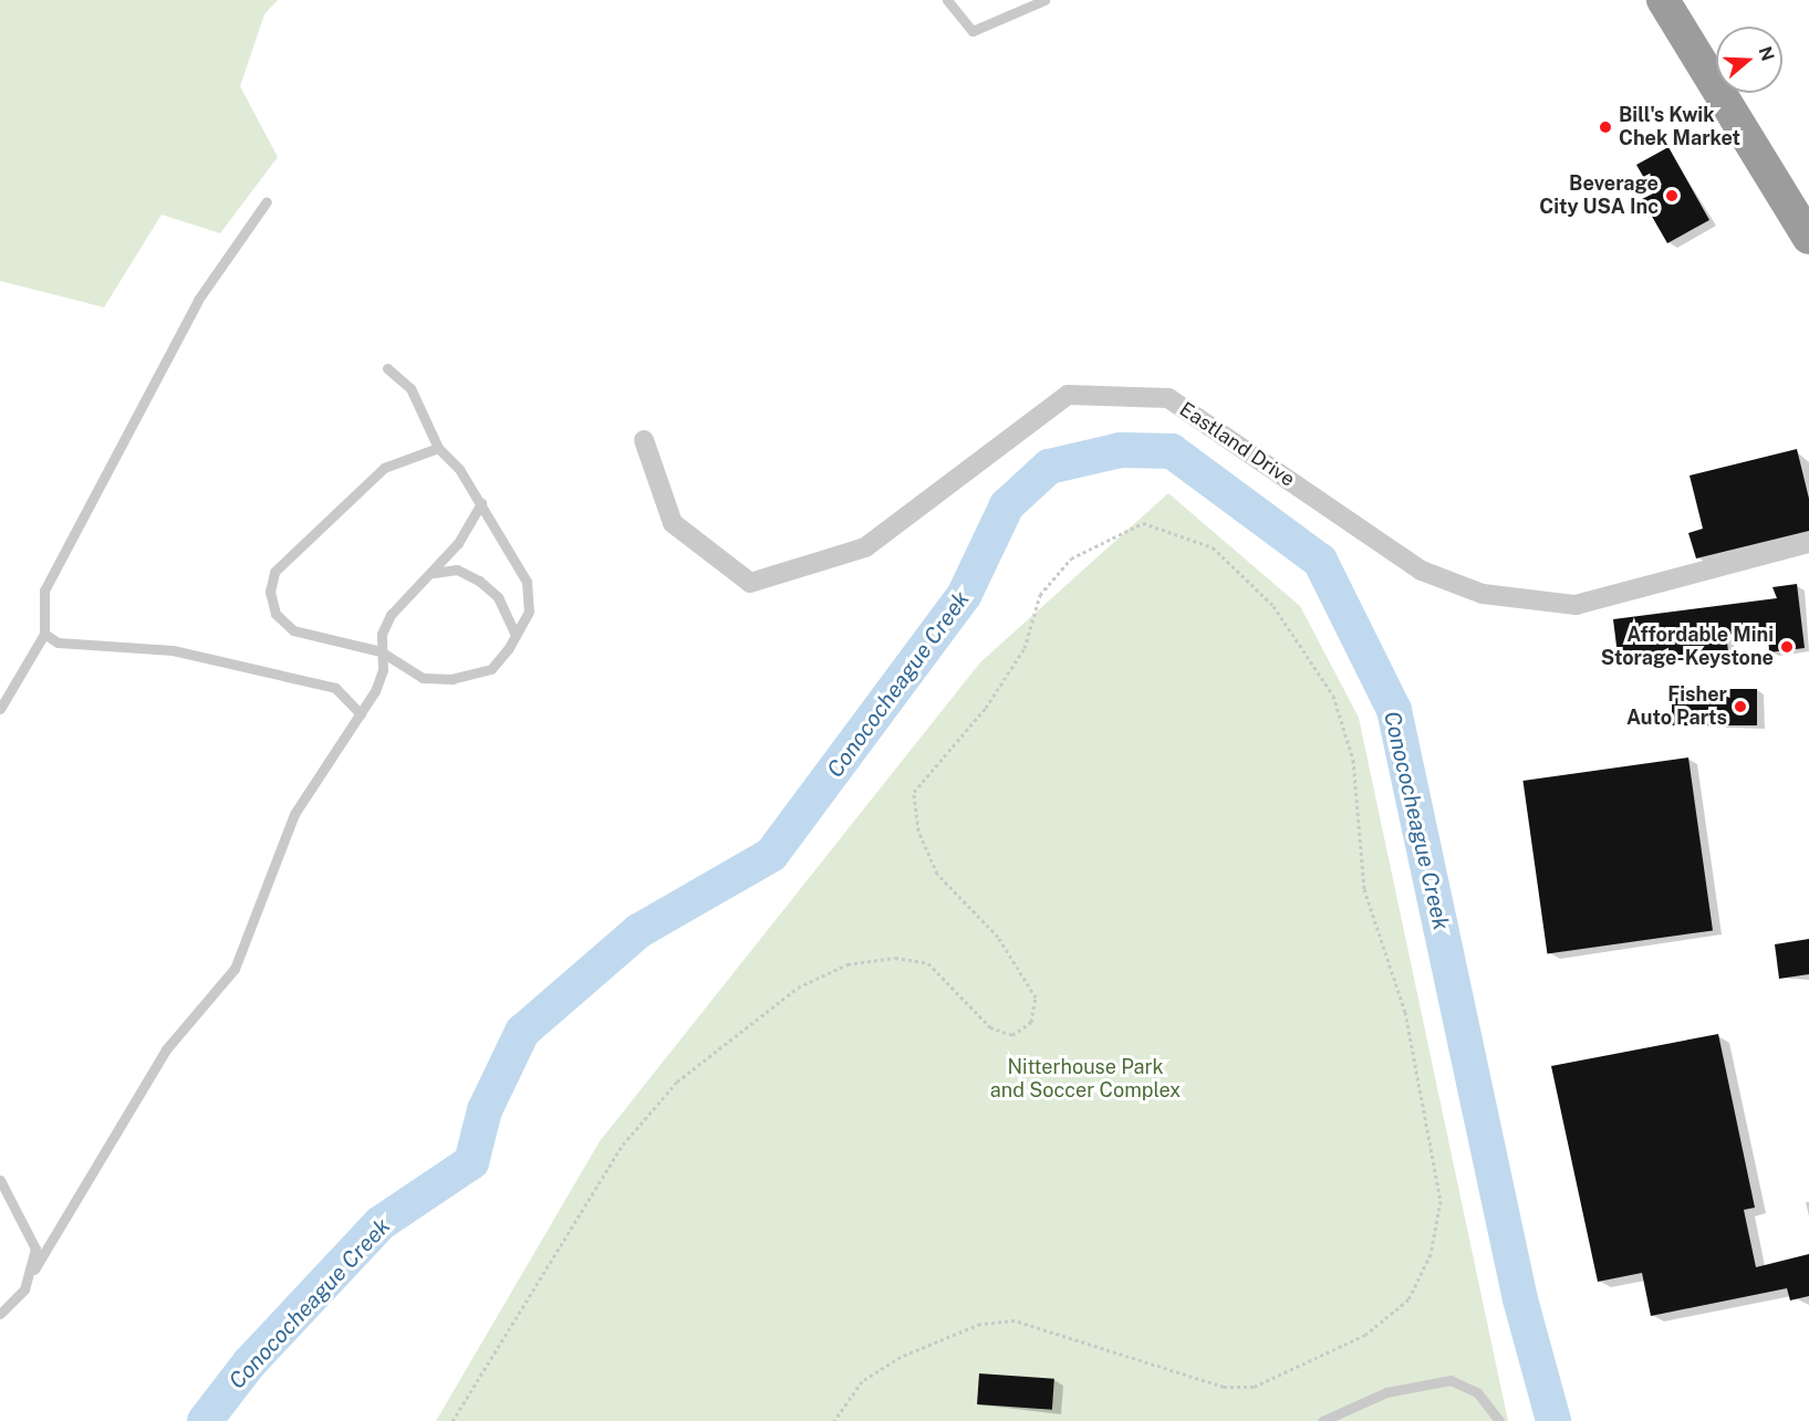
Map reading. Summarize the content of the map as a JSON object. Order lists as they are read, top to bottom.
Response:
{
  "streets": {
    "street": ["Eastland Drive"]
  },
  "water": ["Conococheague Creek"],
  "parks": ["Nitterhouse Park and Soccer Complex"],
  "places": [
    "Bill's Kwik Chek Market",
    "Beverage City USA Inc",
    "Affordable Mini Storage-Keystone",
    "Fisher Auto Parts"
  ],
  "north": "right"
}
